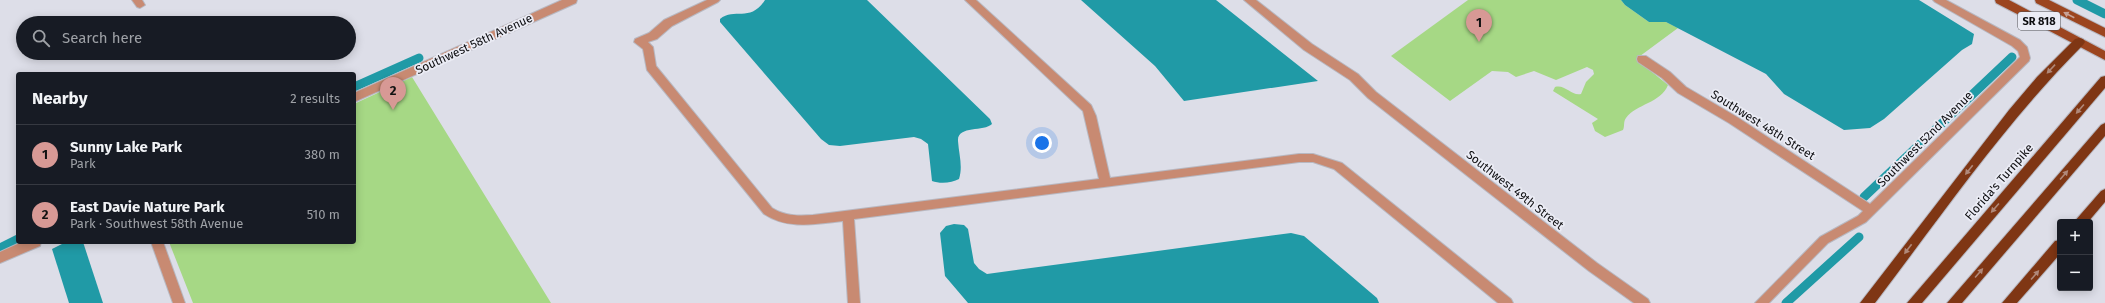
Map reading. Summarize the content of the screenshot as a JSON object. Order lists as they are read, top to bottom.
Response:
{
  "streets": {
    "highway": ["Florida's Turnpike"],
    "main road": ["SR 818"],
    "street": [
      "Southwest 58th Avenue",
      "Southwest 48th Street",
      "Southwest 52nd Avenue",
      "Southwest 49th Street"
    ]
  },
  "crossings": [
    ["Southwest 48th Street", "Southwest 52nd Avenue"]
  ],
  "page": {
    "pins": ["1", "2"],
    "search": "Search here",
    "heading": ["Nearby", "2 results"],
    "list": [
      {
        "mark": "1",
        "name": "Sunny Lake Park",
        "note": "Park",
        "value": "380 m"
      },
      {
        "mark": "2",
        "name": "East Davie Nature Park",
        "note": "Park · Southwest 58th Avenue",
        "value": "510 m"
      }
    ],
    "map_buttons": ["+", "−"]
  }
}
